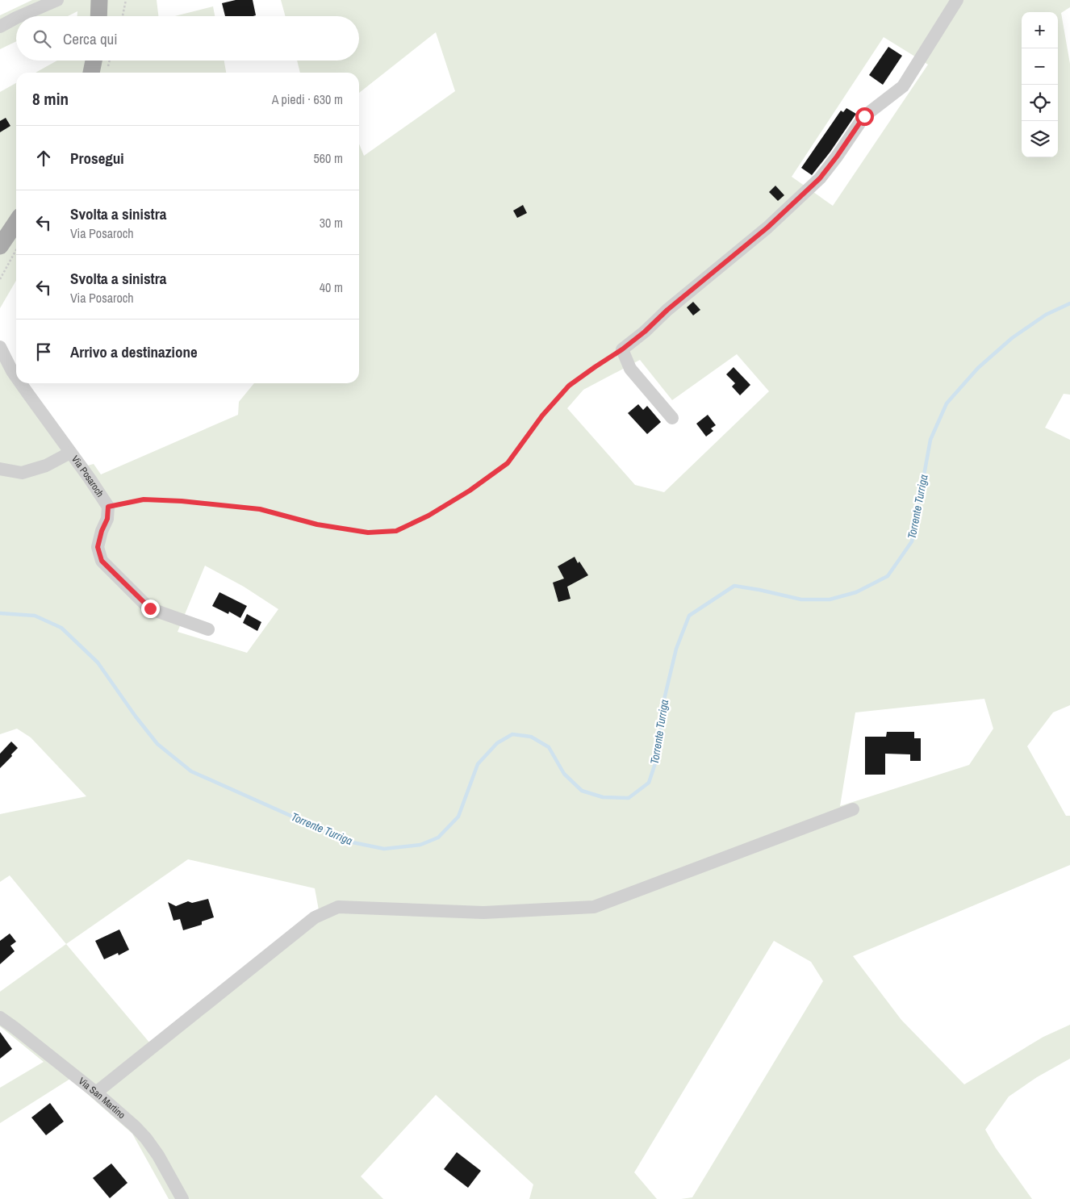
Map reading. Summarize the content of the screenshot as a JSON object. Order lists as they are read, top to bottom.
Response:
{
  "streets": {
    "street": ["Via Posaroch", "Via San Martino"]
  },
  "water": ["Torrente Turriga"],
  "page": {
    "map_buttons": ["+", "−"],
    "search": "Cerca qui",
    "heading": ["8 min", "A piedi · 630 m"],
    "list": [
      ["Prosegui", "560 m"],
      ["Svolta a sinistra", "Via Posaroch", "30 m"],
      ["Svolta a sinistra", "Via Posaroch", "40 m"],
      "Arrivo a destinazione"
    ]
  }
}
